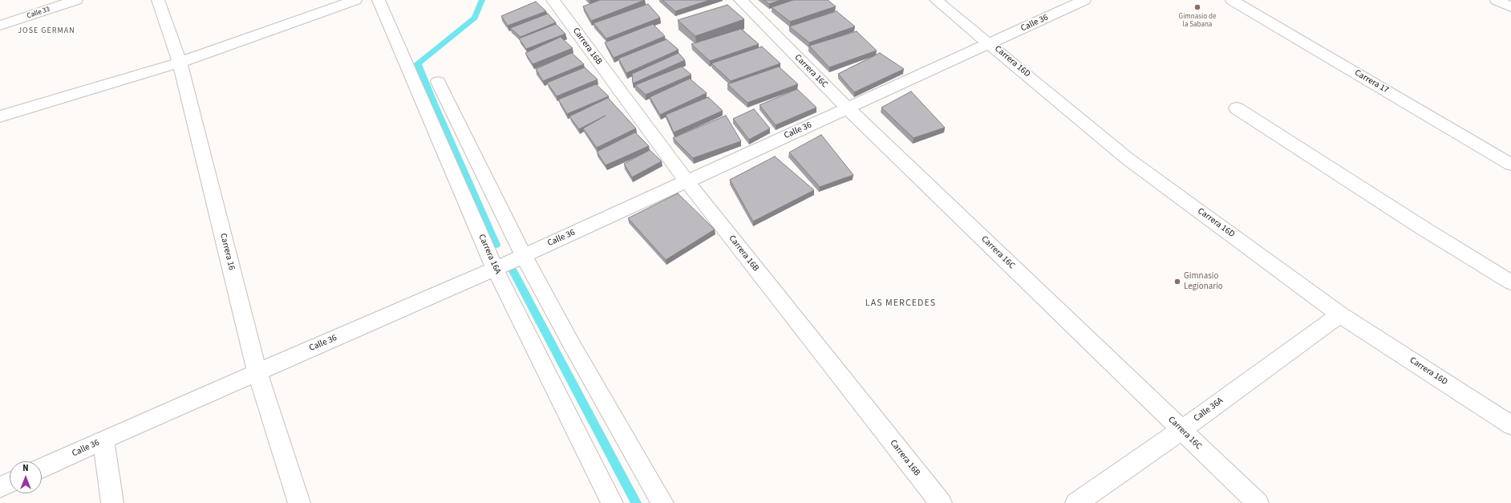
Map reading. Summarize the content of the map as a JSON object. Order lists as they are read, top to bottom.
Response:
{
  "streets": {
    "street": [
      "Calle 33",
      "Calle 36",
      "Carrera 16B",
      "Carrera 16D",
      "Carrera 16C",
      "Carrera 17",
      "Carrera 16",
      "Carrera 16A",
      "Calle 36A"
    ]
  },
  "crossings": [
    ["Calle 36", "Carrera 16B"],
    ["Calle 36", "Carrera 16D"],
    ["Calle 36", "Carrera 16C"],
    ["Calle 36", "Carrera 16"],
    ["Calle 36", "Carrera 16A"],
    ["Carrera 16D", "Calle 36A"],
    ["Carrera 16C", "Calle 36A"]
  ],
  "districts": ["JOSE GERMAN", "LAS MERCEDES"],
  "places": ["Gimnasio de la Sabana", "Gimnasio Legionario"],
  "north": "top"
}
